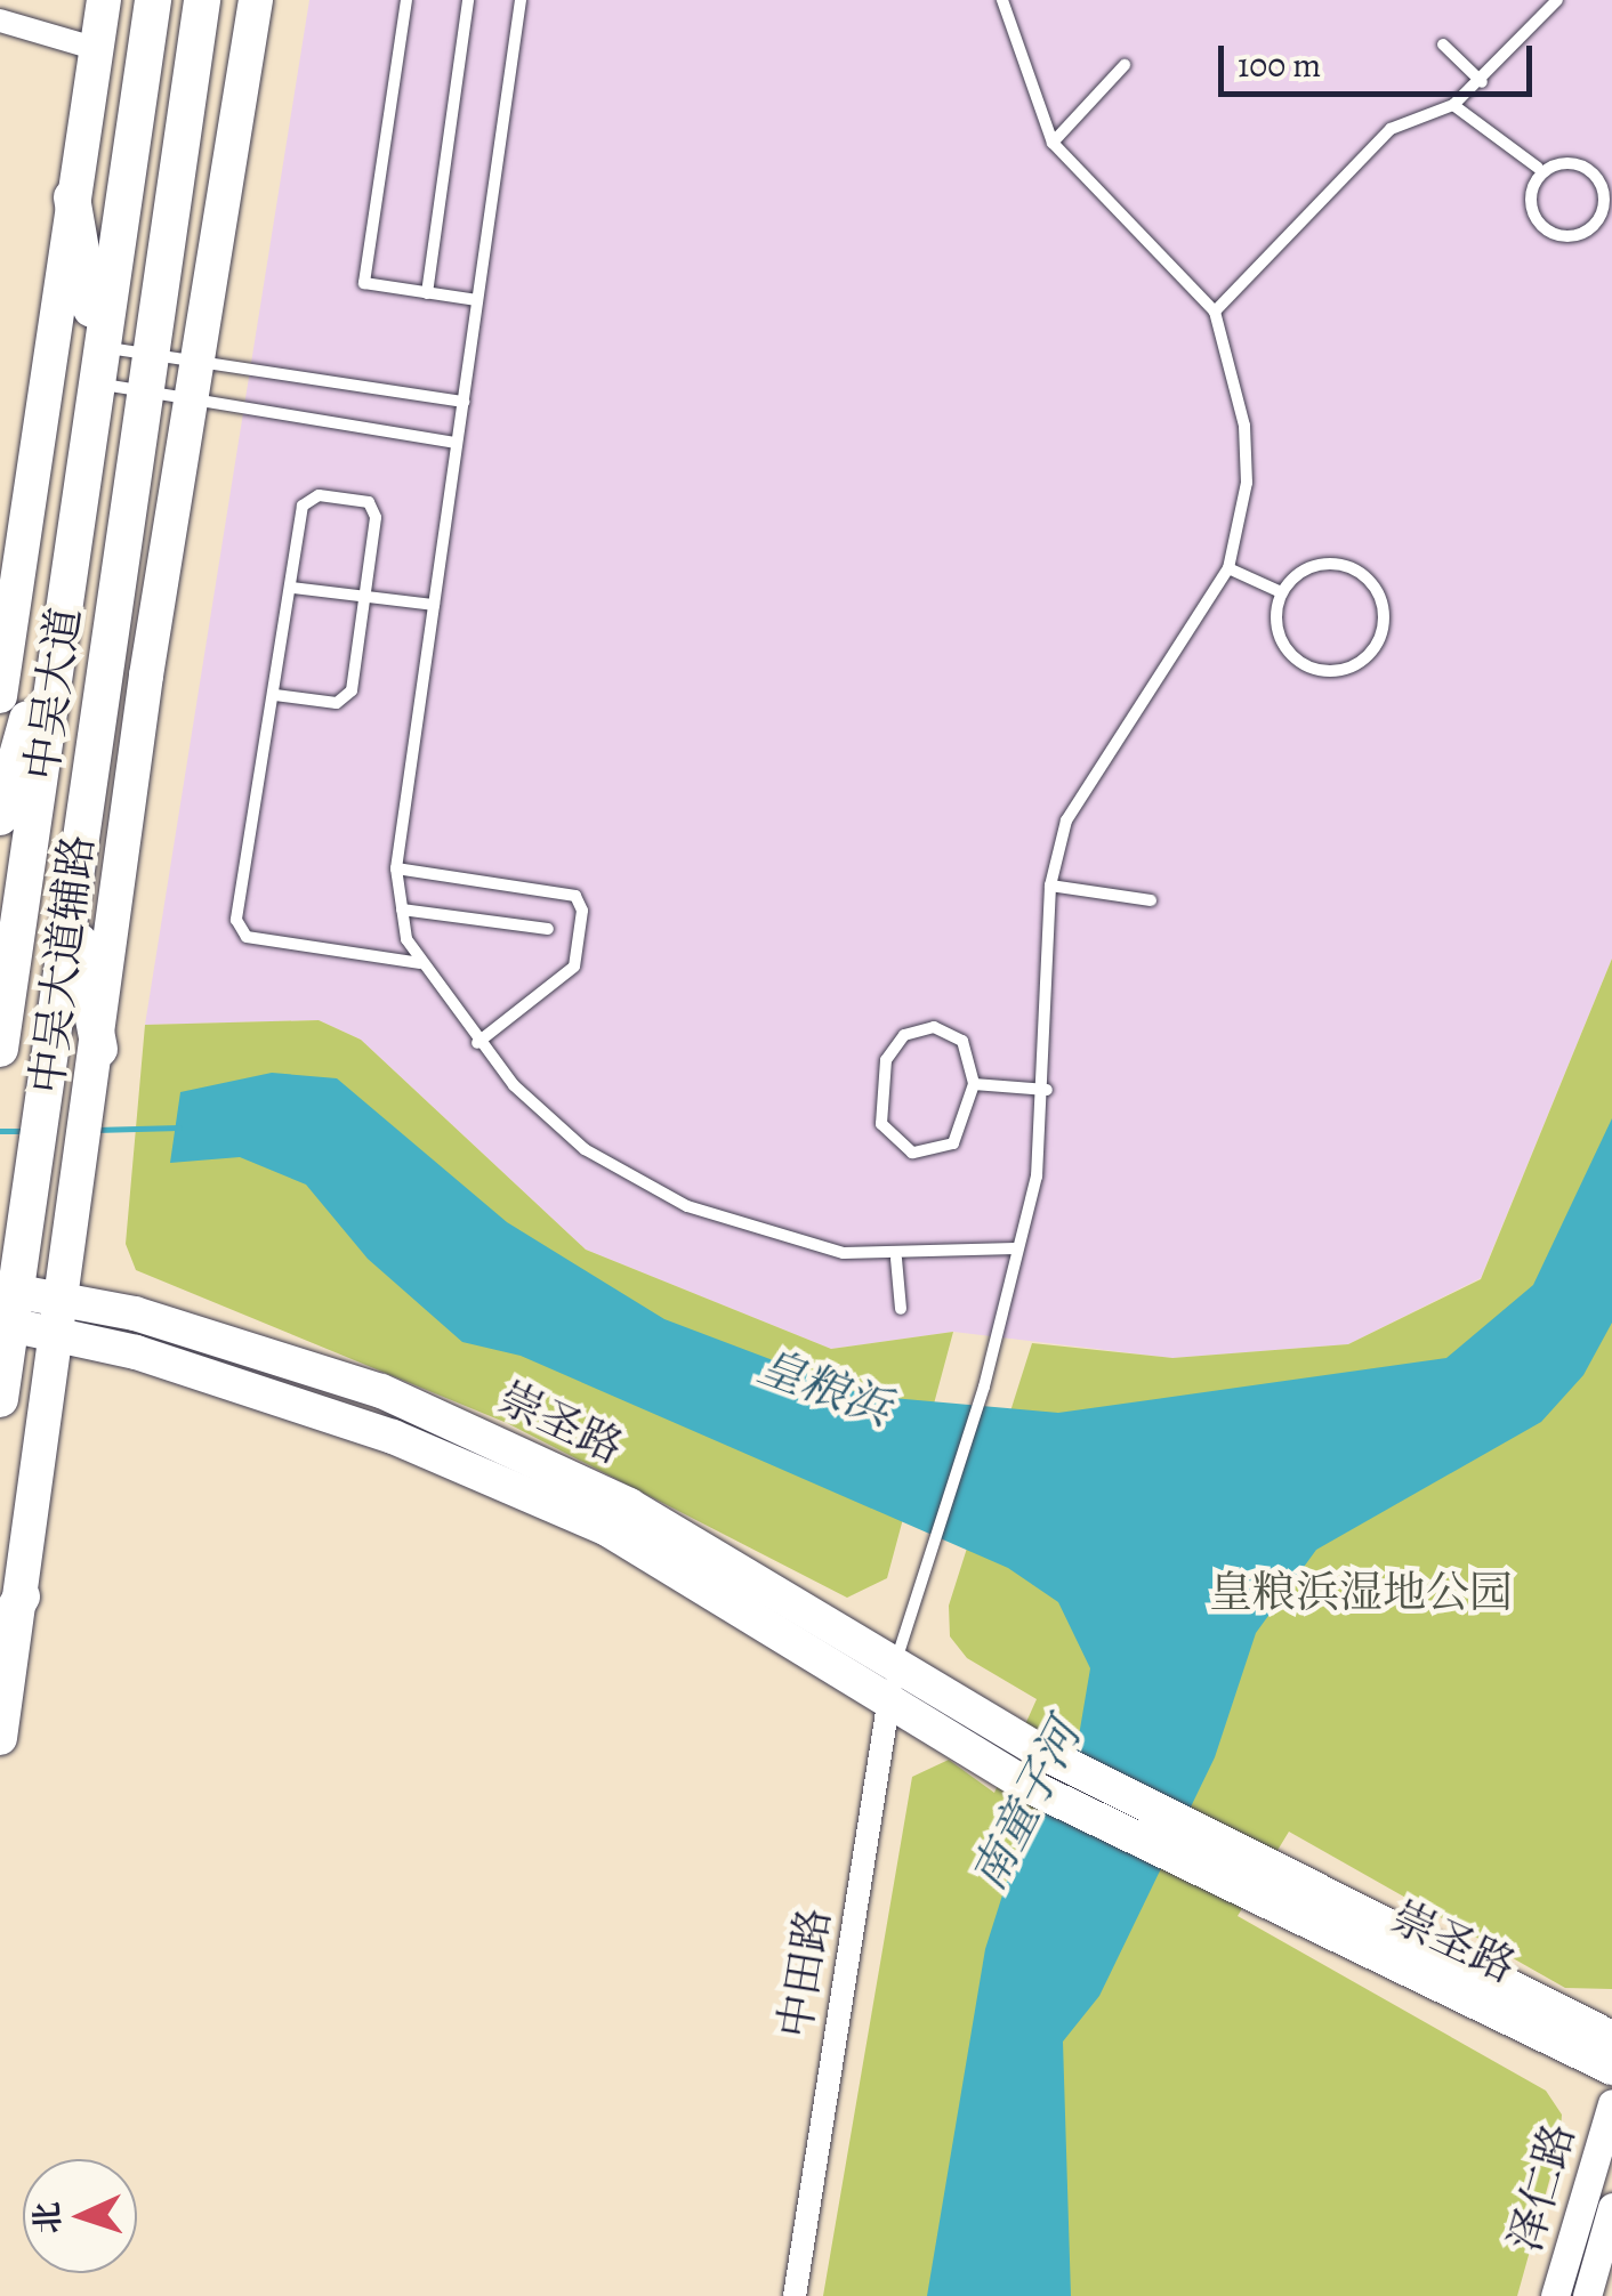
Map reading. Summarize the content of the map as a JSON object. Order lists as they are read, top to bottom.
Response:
{
  "streets": {
    "main road": ["中吴大道", "中吴大道辅路", "崇圣路"],
    "street": ["中田路", "泽仁路"]
  },
  "crossings": [
    ["中吴大道", "崇圣路"],
    ["中吴大道辅路", "崇圣路"],
    ["崇圣路", "中田路"]
  ],
  "water": ["皇粮浜", "南童子河"],
  "parks": ["皇粮浜湿地公园"],
  "scale_bar": "100 m",
  "north": "left"
}
